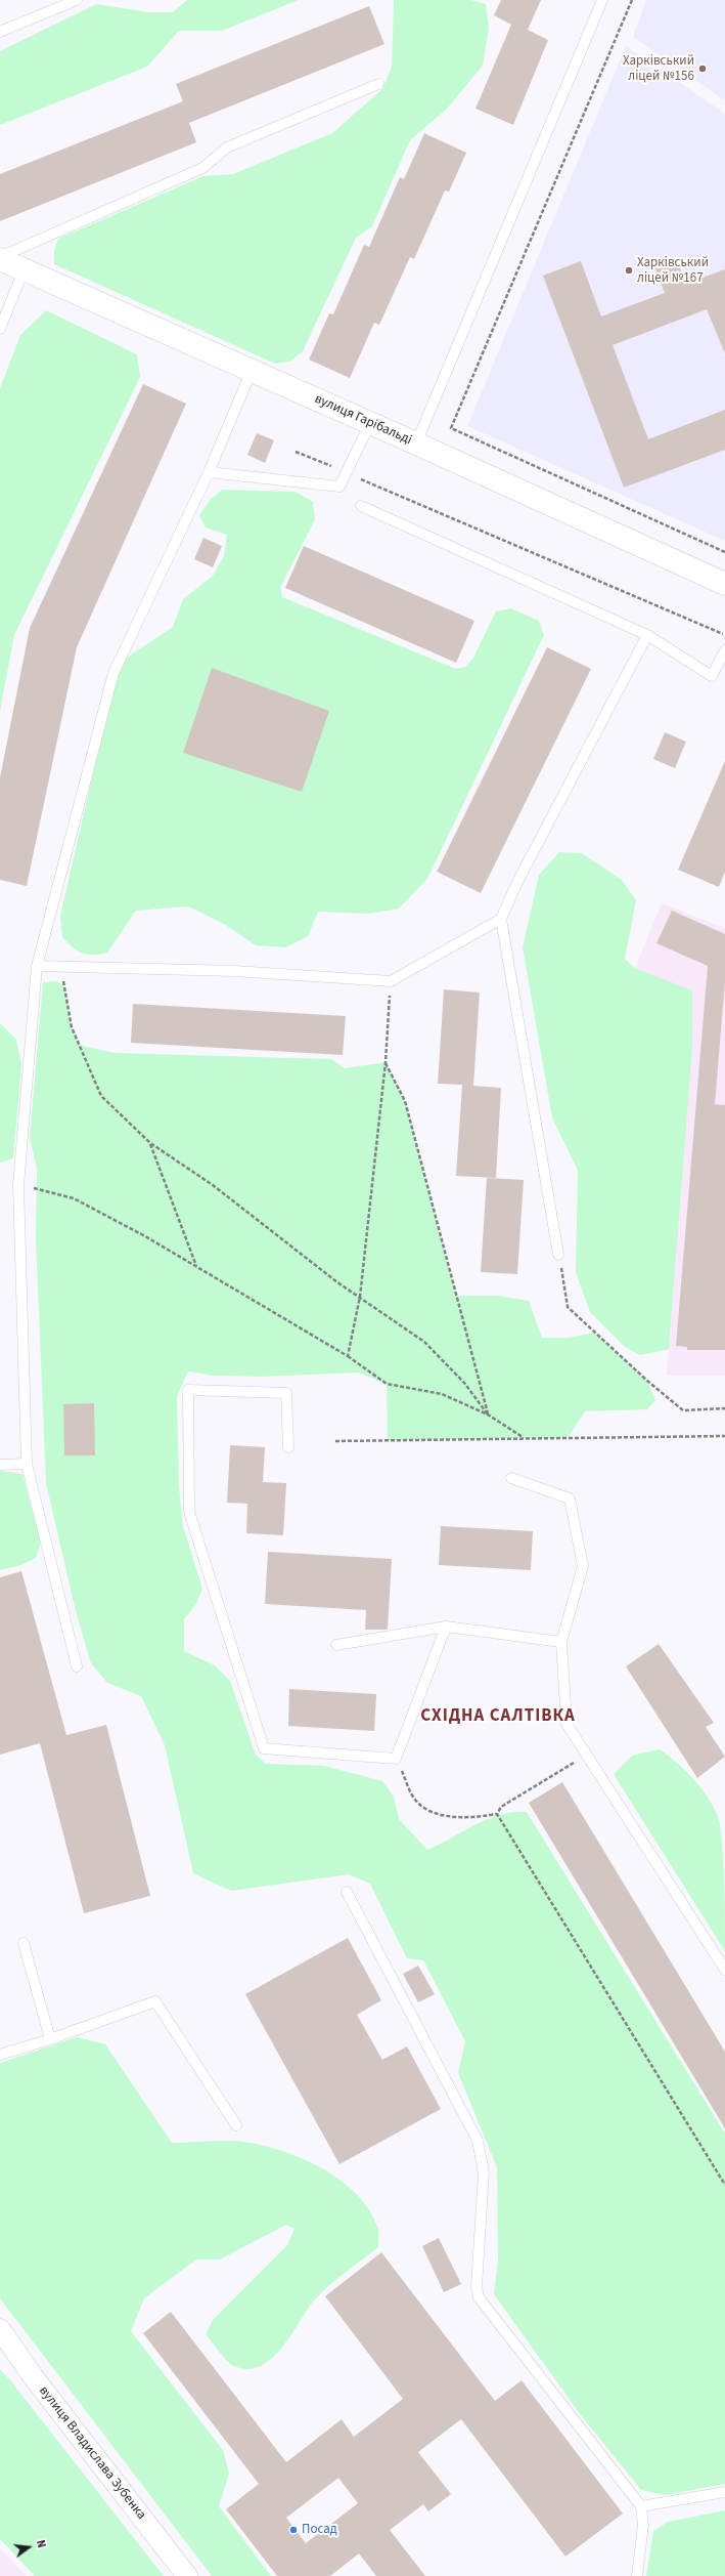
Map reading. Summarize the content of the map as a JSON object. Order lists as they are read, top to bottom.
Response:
{
  "streets": {
    "street": ["вулиця Гарібальді", "вулиця Владислава Зубенка"]
  },
  "districts": ["СХІДНА САЛТІВКА"],
  "places": ["Харківський ліцей №156", "Харківський ліцей №167", "Посад"],
  "north": "right"
}
